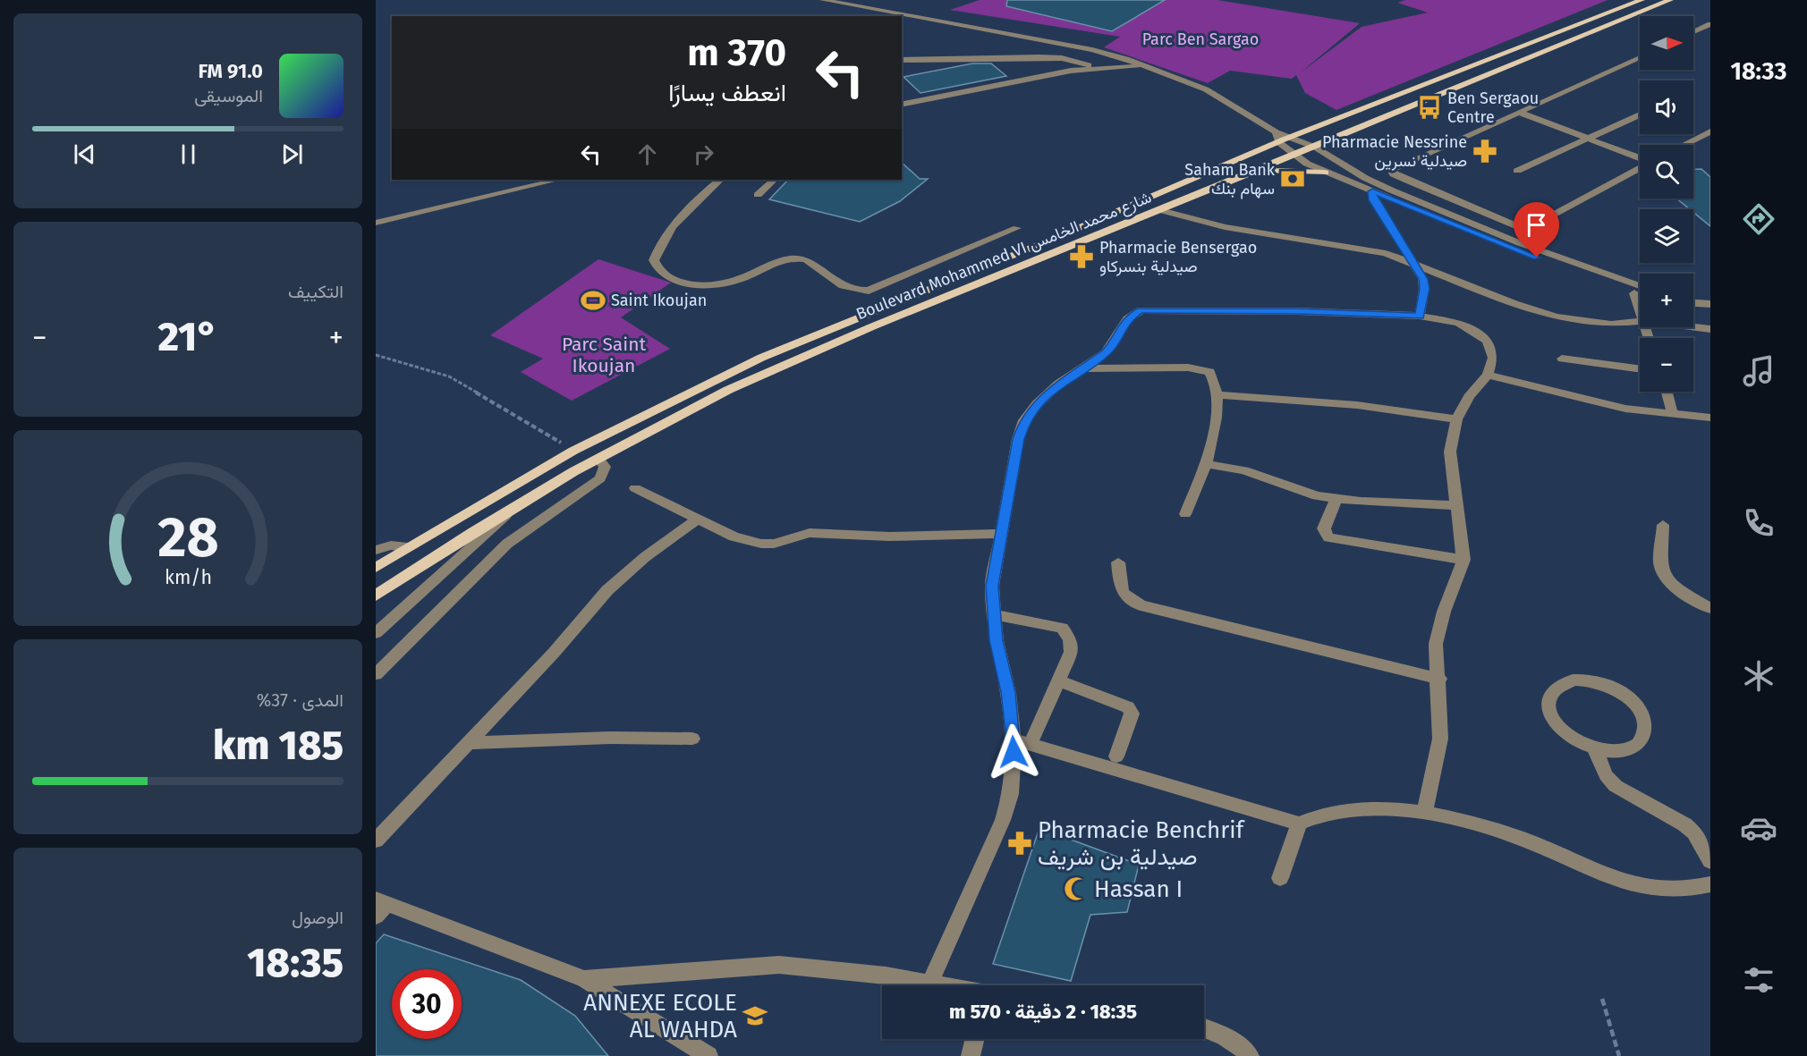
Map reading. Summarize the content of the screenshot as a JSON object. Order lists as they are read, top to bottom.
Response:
{
  "streets": {
    "main road": ["Boulevard Mohammed VI شارع محمد الخامس"]
  },
  "parks": ["Parc Ben Sargao", "Parc Saint Ikoujan"],
  "places": {
    "bus stop": ["Ben Sergaou Centre"],
    "pharmacy": ["Pharmacie Nessrine صيدلية نسرين", "Pharmacie Bensergao صيدلية بنسركاو", "Pharmacie Benchrif صيدلية بن شريف"],
    "bank": ["Saham Bank سهام بنك"],
    "sports": ["Saint Ikoujan"],
    "mosque": ["Hassan I"],
    "school or university": ["ANNEXE ECOLE AL WAHDA"]
  },
  "north": "right",
  "page": {
    "tabs": "18:33",
    "map_buttons": ["+", "−"],
    "turn": ["370 m", "انعطف يسارًا"],
    "song": ["91.0 FM", "الموسيقى"],
    "tile": [
      "التكييف",
      ["المدى · 37%", "185 km"],
      ["الوصول", "18:35"]
    ],
    "heat": ["−", "21°", "+"],
    "limit": "30",
    "trip": "18:35 · 2 دقيقة · 570 m",
    "gauge": ["28", "km/h"]
  }
}
